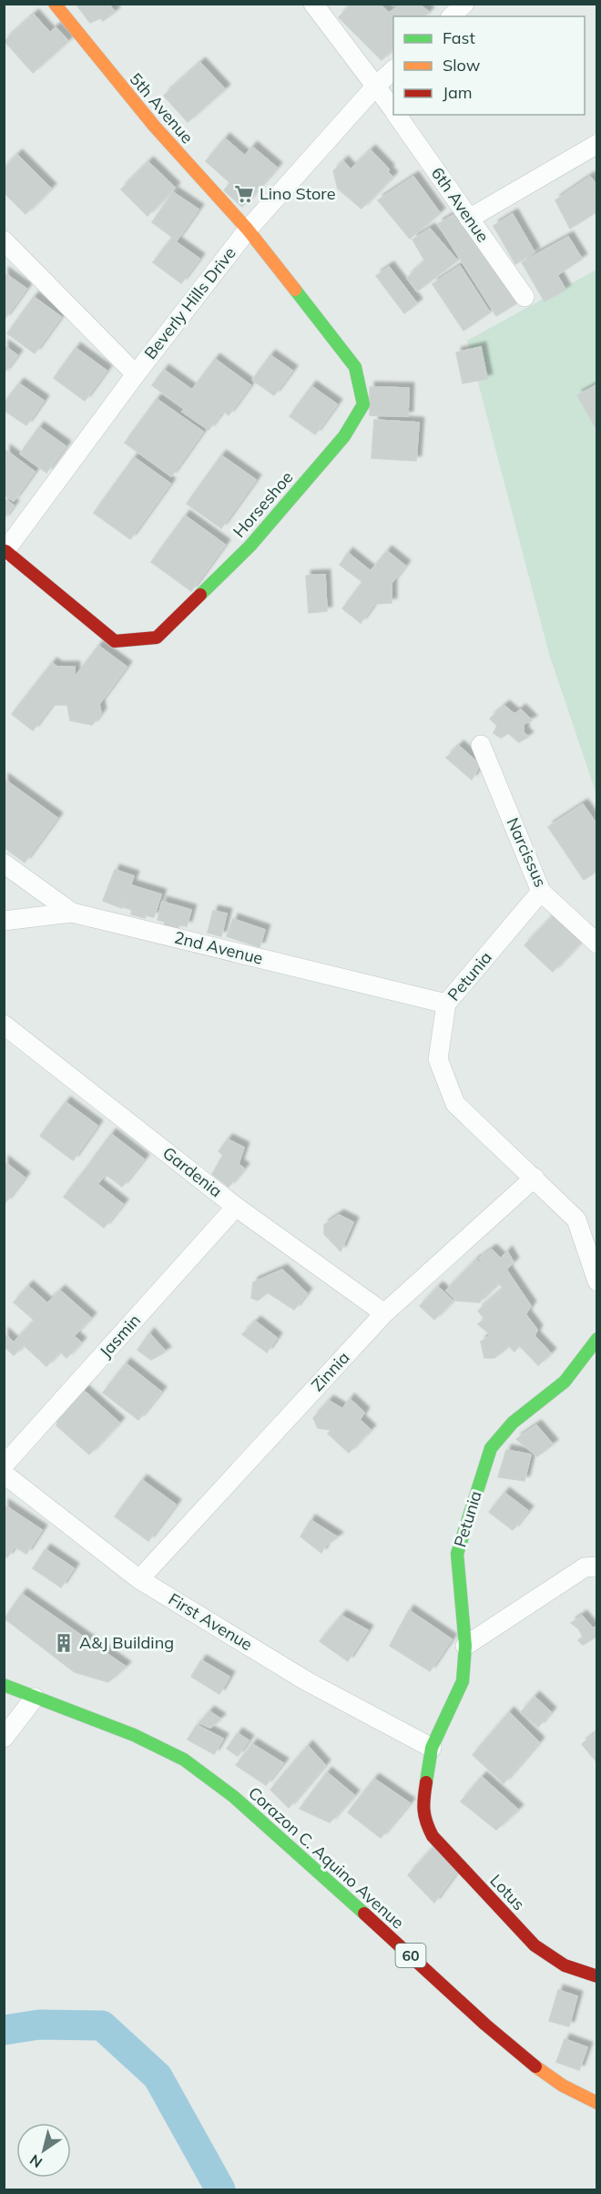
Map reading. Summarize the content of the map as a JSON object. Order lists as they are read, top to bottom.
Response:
{
  "streets": {
    "street": [
      "5th Avenue",
      "6th Avenue",
      "Beverly Hills Drive",
      "Horseshoe",
      "Narcissus",
      "2nd Avenue",
      "Petunia",
      "Gardenia",
      "Jasmin",
      "Zinnia",
      "First Avenue",
      "Corazon C. Aquino Avenue",
      "Lotus",
      "60"
    ]
  },
  "crossings": [
    ["5th Avenue", "Beverly Hills Drive"],
    ["5th Avenue", "Horseshoe"],
    ["6th Avenue", "Beverly Hills Drive"],
    ["Beverly Hills Drive", "Horseshoe"],
    ["Narcissus", "Petunia"],
    ["2nd Avenue", "Petunia"],
    ["Petunia", "Zinnia"],
    ["Petunia", "First Avenue"],
    ["Petunia", "Lotus"],
    ["Gardenia", "Jasmin"],
    ["Gardenia", "Zinnia"],
    ["Zinnia", "First Avenue"]
  ],
  "places": {
    "supermarket": ["Lino Store"],
    "building": ["A&J Building"]
  },
  "legend": ["Fast", "Slow", "Jam"],
  "north": "bottom left"
}
